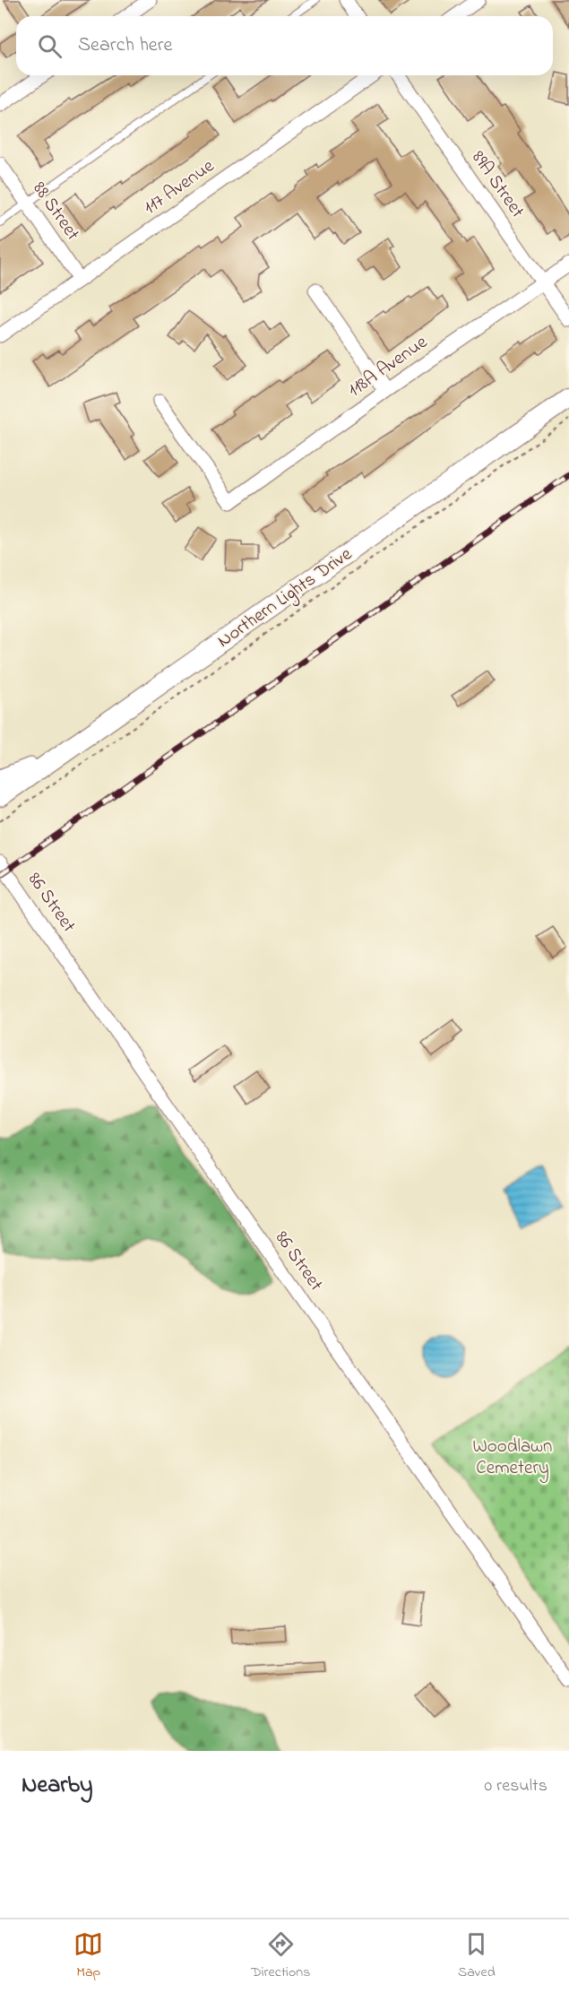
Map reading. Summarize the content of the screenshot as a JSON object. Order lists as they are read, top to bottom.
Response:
{
  "streets": {
    "main road": ["Northern Lights Drive"],
    "street": [
      "89A Street",
      "117 Avenue",
      "88 Street",
      "118A Avenue",
      "86 Street"
    ]
  },
  "crossings": [
    ["89A Street", "118A Avenue"],
    ["117 Avenue", "88 Street"]
  ],
  "parks": ["Woodlawn Cemetery"],
  "page": {
    "search": "Search here",
    "heading": ["Nearby", "0 results"],
    "nav": ["Map", "Directions", "Saved"]
  }
}
